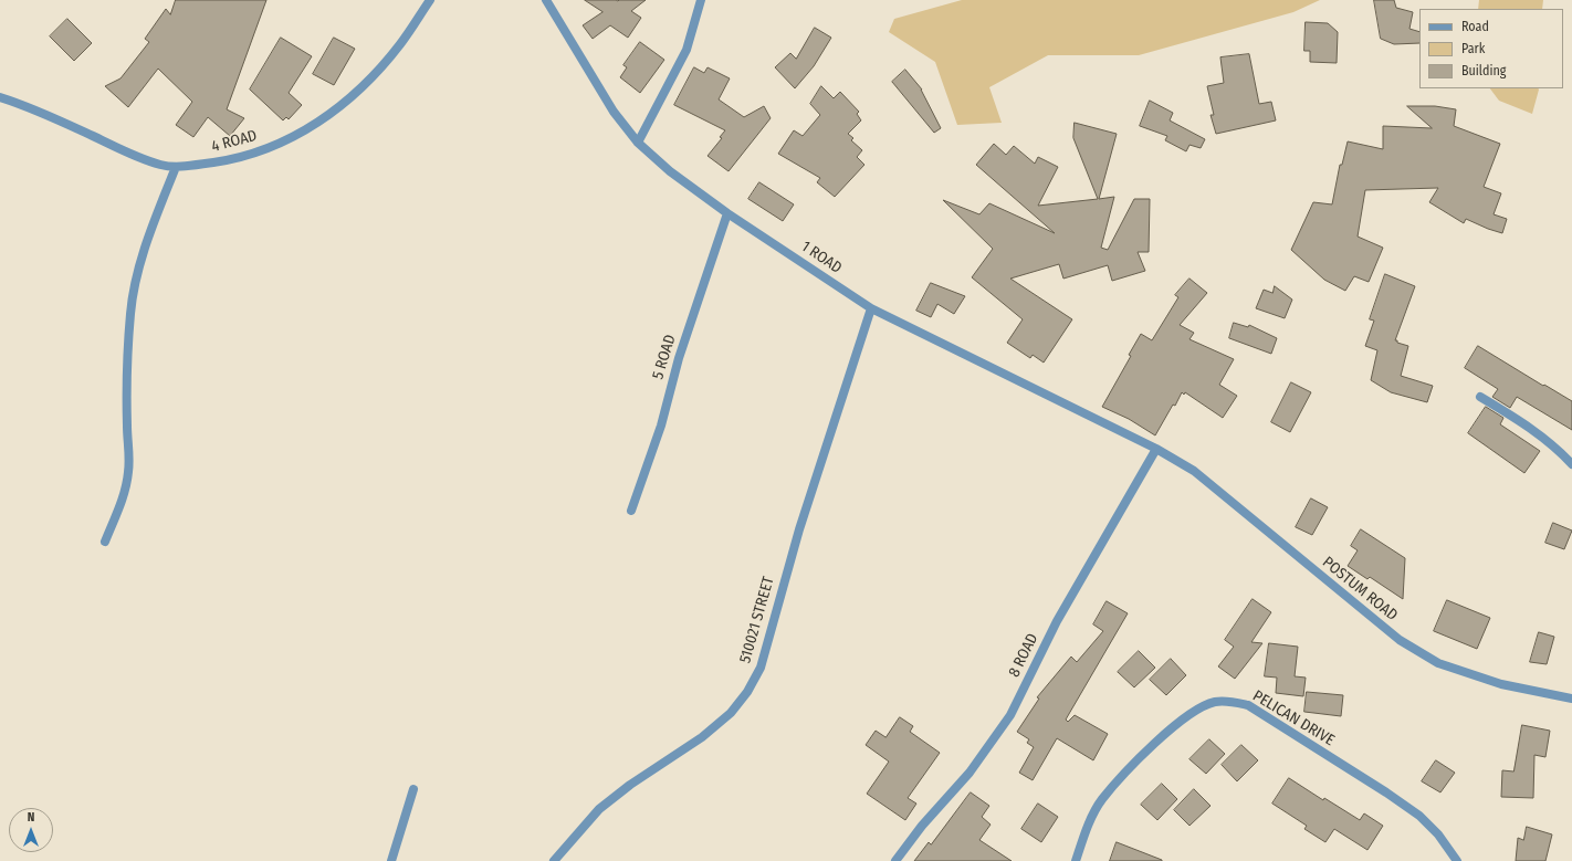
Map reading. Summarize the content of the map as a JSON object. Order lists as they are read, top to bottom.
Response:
{
  "streets": {
    "street": [
      "4 ROAD",
      "1 ROAD",
      "5 ROAD",
      "POSTUM ROAD",
      "510021 STREET",
      "8 ROAD",
      "PELICAN DRIVE"
    ]
  },
  "crossings": [
    ["1 ROAD", "5 ROAD"],
    ["1 ROAD", "POSTUM ROAD"],
    ["1 ROAD", "510021 STREET"],
    ["1 ROAD", "8 ROAD"],
    ["POSTUM ROAD", "8 ROAD"]
  ],
  "legend": ["Road", "Park", "Building"],
  "north": "top"
}
